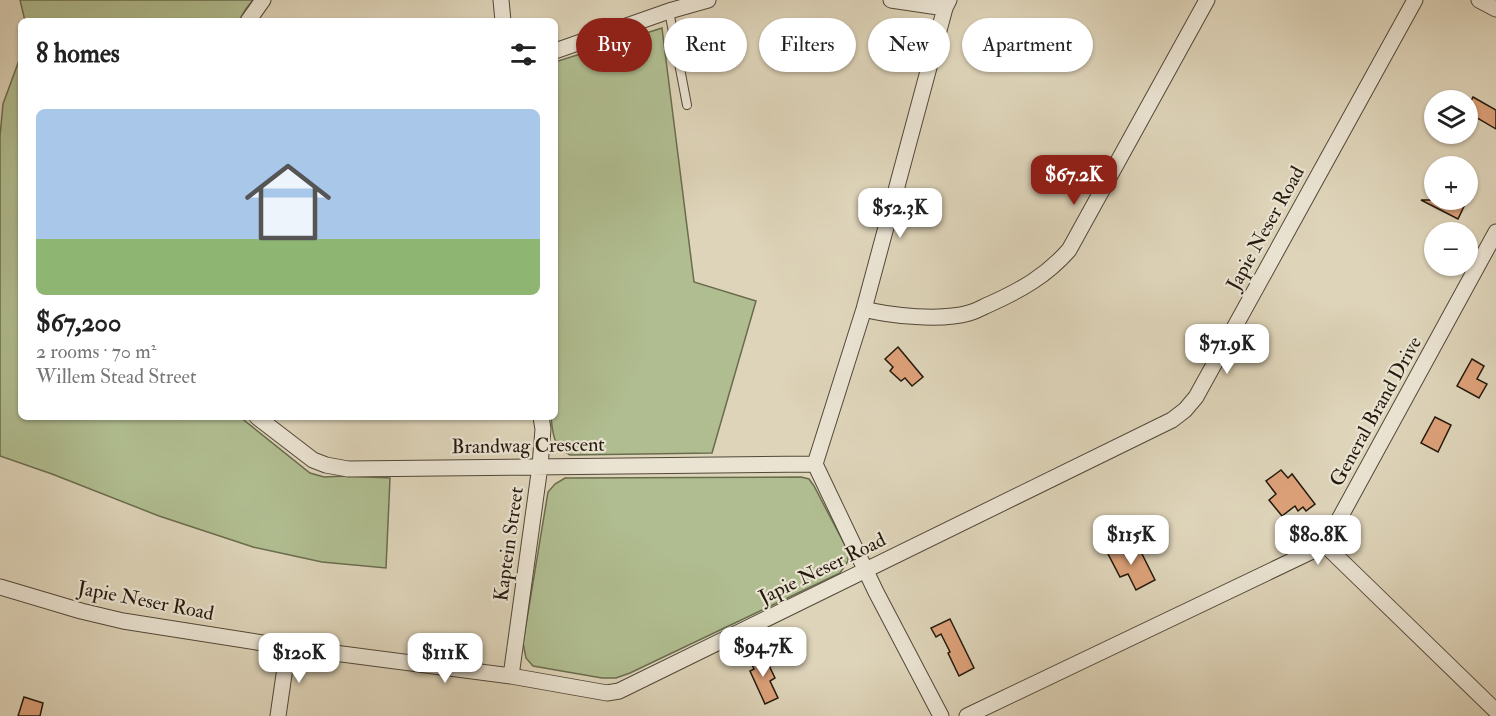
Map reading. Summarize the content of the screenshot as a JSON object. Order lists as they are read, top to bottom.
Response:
{
  "streets": {
    "street": [
      "Japie Neser Road",
      "General Brand Drive",
      "Brandwag Crescent",
      "Kaptein Street"
    ]
  },
  "crossings": [
    ["Japie Neser Road", "Kaptein Street"],
    ["Brandwag Crescent", "Kaptein Street"]
  ],
  "page": {
    "chip": [
      "Buy",
      "Rent",
      "Filters",
      "New",
      "Apartment"
    ],
    "heading": "8 homes",
    "map_buttons": ["+", "−"],
    "list": [
      {
        "name": "$67,200",
        "note": "2 rooms · 70 m² · Willem Stead Street"
      }
    ],
    "price": [
      "$67.2K",
      "$52.3K",
      "$71.9K",
      "$115K",
      "$80.8K",
      "$94.7K",
      "$120K",
      "$111K"
    ]
  }
}
